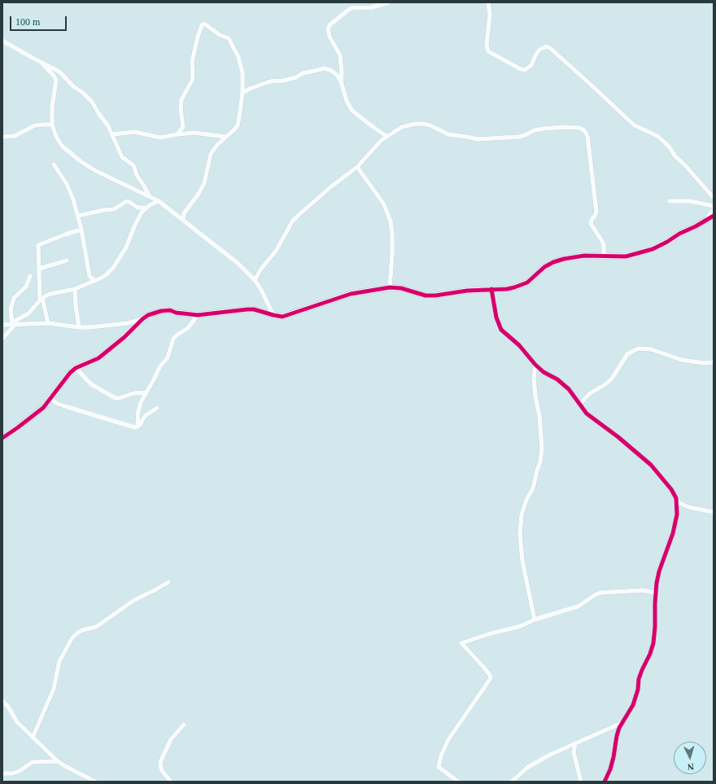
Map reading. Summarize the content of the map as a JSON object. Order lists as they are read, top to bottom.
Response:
{
  "scale_bar": "100 m",
  "north": "bottom"
}
